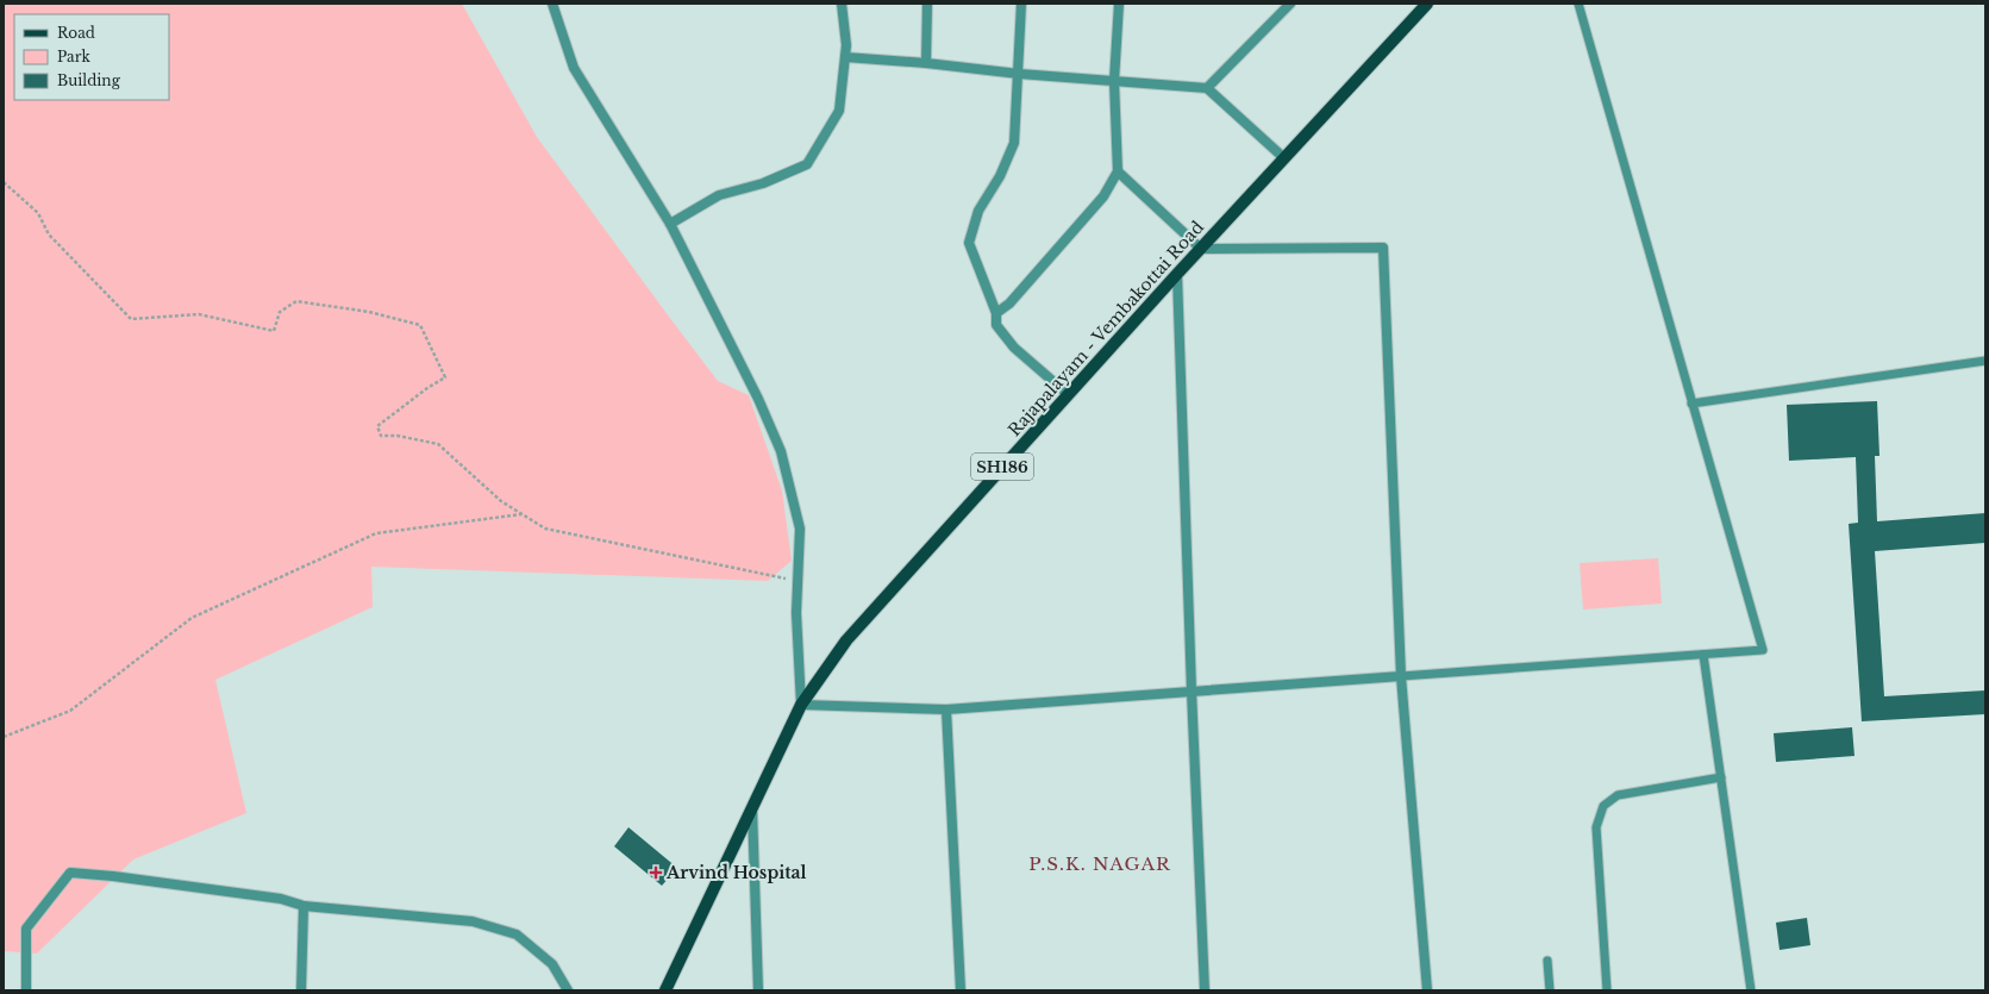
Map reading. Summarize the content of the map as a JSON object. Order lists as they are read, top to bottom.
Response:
{
  "streets": {
    "main road": ["Rajapalayam - Vembakottai Road", "SH186"]
  },
  "districts": ["P.S.K. NAGAR"],
  "places": {
    "health": ["Arvind Hospital"]
  },
  "legend": ["Road", "Park", "Building"]
}
